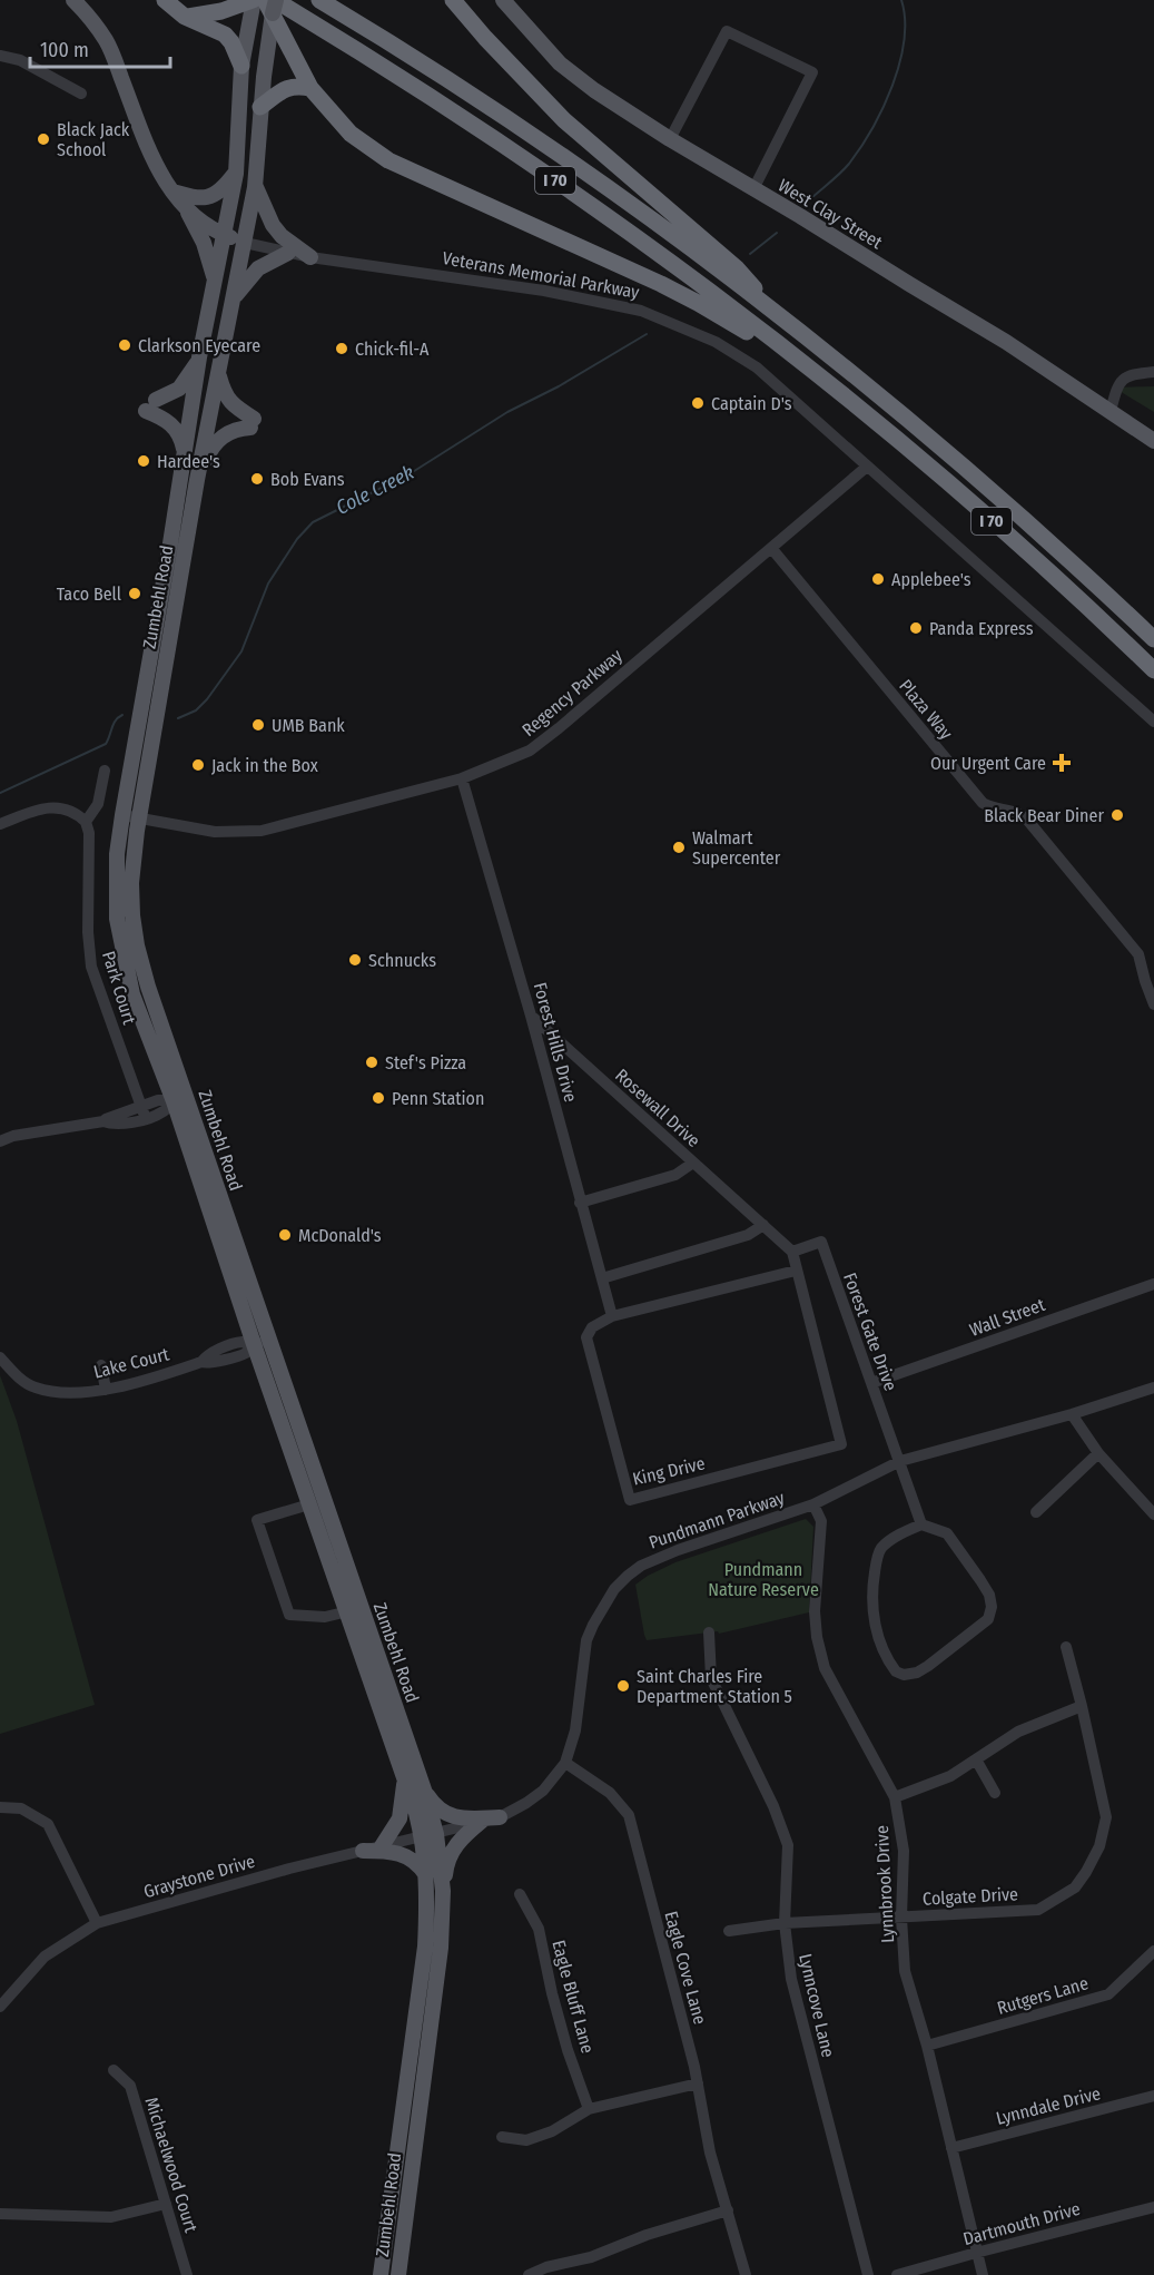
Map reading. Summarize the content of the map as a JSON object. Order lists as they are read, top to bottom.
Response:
{
  "streets": {
    "highway": ["I 70"],
    "main road": ["West Clay Street", "Veterans Memorial Parkway", "Zumbehl Road"],
    "street": [
      "Regency Parkway",
      "Plaza Way",
      "Park Court",
      "Forest Hills Drive",
      "Rosewall Drive",
      "Wall Street",
      "Forest Gate Drive",
      "Lake Court",
      "King Drive",
      "Pundmann Parkway",
      "Graystone Drive",
      "Lynnbrook Drive",
      "Colgate Drive",
      "Eagle Cove Lane",
      "Rutgers Lane",
      "Eagle Bluff Lane",
      "Lynncove Lane",
      "Lynndale Drive",
      "Michaelwood Court",
      "Dartmouth Drive"
    ]
  },
  "crossings": [
    ["I 70", "Zumbehl Road"],
    ["Veterans Memorial Parkway", "Zumbehl Road"],
    ["Veterans Memorial Parkway", "Regency Parkway"],
    ["Zumbehl Road", "Regency Parkway"],
    ["Zumbehl Road", "Lake Court"],
    ["Zumbehl Road", "Pundmann Parkway"],
    ["Zumbehl Road", "Graystone Drive"],
    ["Regency Parkway", "Plaza Way"],
    ["Regency Parkway", "Forest Hills Drive"],
    ["Forest Hills Drive", "Rosewall Drive"],
    ["Forest Hills Drive", "King Drive"],
    ["Rosewall Drive", "Forest Gate Drive"],
    ["Wall Street", "Forest Gate Drive"],
    ["Forest Gate Drive", "Pundmann Parkway"],
    ["Pundmann Parkway", "Graystone Drive"],
    ["Pundmann Parkway", "Lynnbrook Drive"],
    ["Pundmann Parkway", "Eagle Cove Lane"],
    ["Lynnbrook Drive", "Colgate Drive"],
    ["Lynnbrook Drive", "Rutgers Lane"],
    ["Lynnbrook Drive", "Lynndale Drive"],
    ["Lynnbrook Drive", "Dartmouth Drive"],
    ["Colgate Drive", "Lynncove Lane"]
  ],
  "water": ["Cole Creek"],
  "parks": ["Pundmann Nature Reserve"],
  "places": {
    "other": [
      "Black Jack School",
      "Clarkson Eyecare",
      "Chick-fil-A",
      "Captain D's",
      "Hardee's",
      "Bob Evans",
      "Applebee's",
      "Taco Bell",
      "Panda Express",
      "UMB Bank",
      "Jack in the Box",
      "Black Bear Diner",
      "Walmart Supercenter",
      "Schnucks",
      "Stef's Pizza",
      "Penn Station",
      "McDonald's",
      "Saint Charles Fire Department Station 5"
    ],
    "health": ["Our Urgent Care"]
  },
  "scale_bar": "100 m"
}
